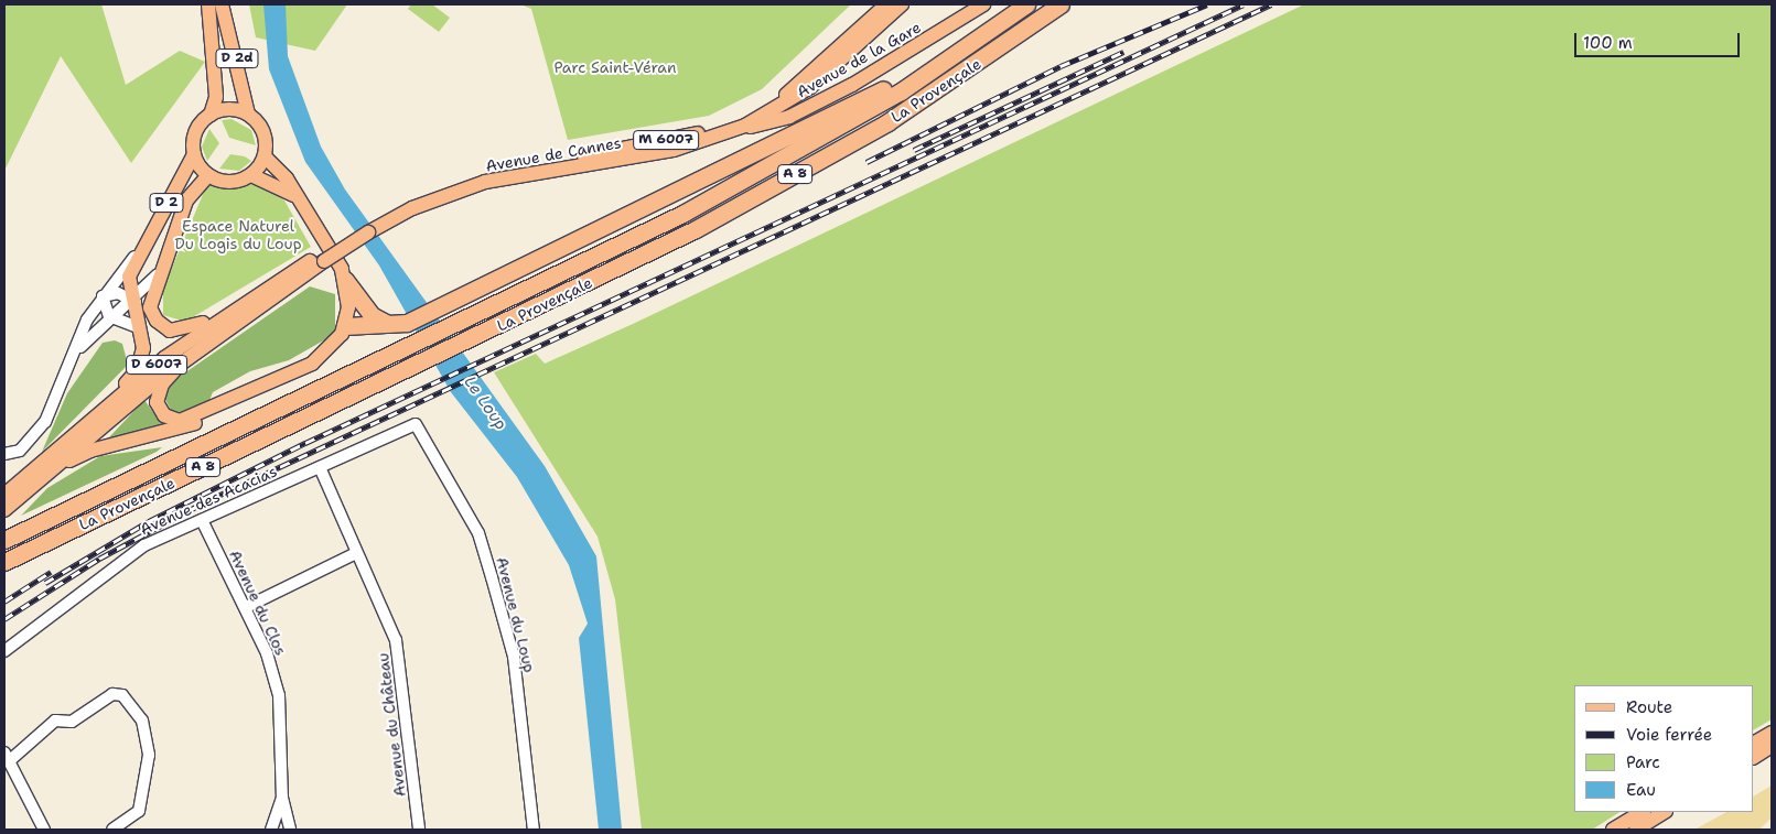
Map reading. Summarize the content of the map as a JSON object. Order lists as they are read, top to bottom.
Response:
{
  "streets": {
    "highway": ["La Provençale", "A 8"],
    "main road": [
      "D 2d",
      "Avenue de la Gare",
      "M 6007",
      "Avenue de Cannes",
      "D 2",
      "D 6007"
    ],
    "street": [
      "Avenue des Acacias",
      "Avenue du Clos",
      "Avenue du Loup",
      "Avenue du Château"
    ]
  },
  "crossings": [
    ["D 2d", "D 2"],
    ["Avenue de la Gare", "Avenue de Cannes"],
    ["Avenue de Cannes", "D 2"],
    ["Avenue de Cannes", "D 6007"],
    ["D 2", "D 6007"],
    ["Avenue des Acacias", "Avenue du Clos"],
    ["Avenue des Acacias", "Avenue du Loup"],
    ["Avenue des Acacias", "Avenue du Château"]
  ],
  "water": ["Le Loup"],
  "parks": ["Parc Saint-Véran", "Espace Naturel Du Logis du Loup"],
  "legend": [
    "Route",
    "Voie ferrée",
    "Parc",
    "Eau"
  ],
  "scale_bar": "100 m"
}
